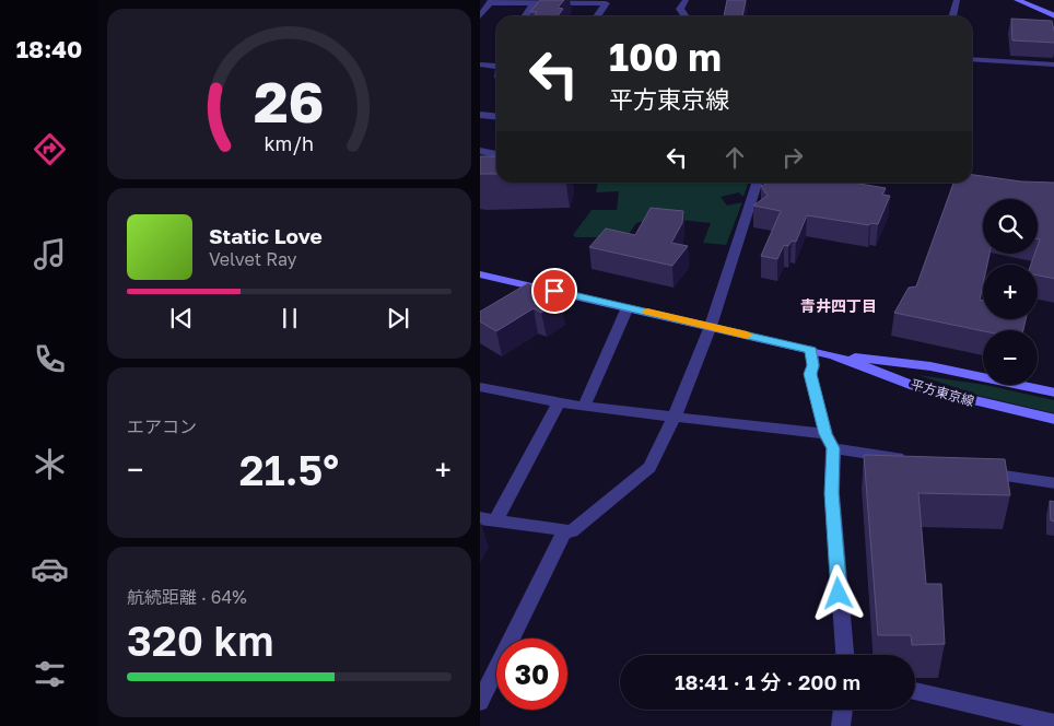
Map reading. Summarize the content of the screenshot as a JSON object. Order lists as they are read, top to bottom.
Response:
{
  "streets": {
    "main road": ["平方東京線"]
  },
  "districts": ["青井四丁目"],
  "page": {
    "tabs": "18:40",
    "turn": ["100 m", "平方東京線"],
    "map_buttons": ["+", "−"],
    "song": ["Static Love", "Velvet Ray"],
    "tile": [
      "エアコン",
      ["航続距離 · 64%", "320 km"]
    ],
    "heat": ["−", "21.5°", "+"],
    "limit": "30",
    "trip": "18:41 · 1 分 · 200 m",
    "gauge": ["26", "km/h"]
  }
}
